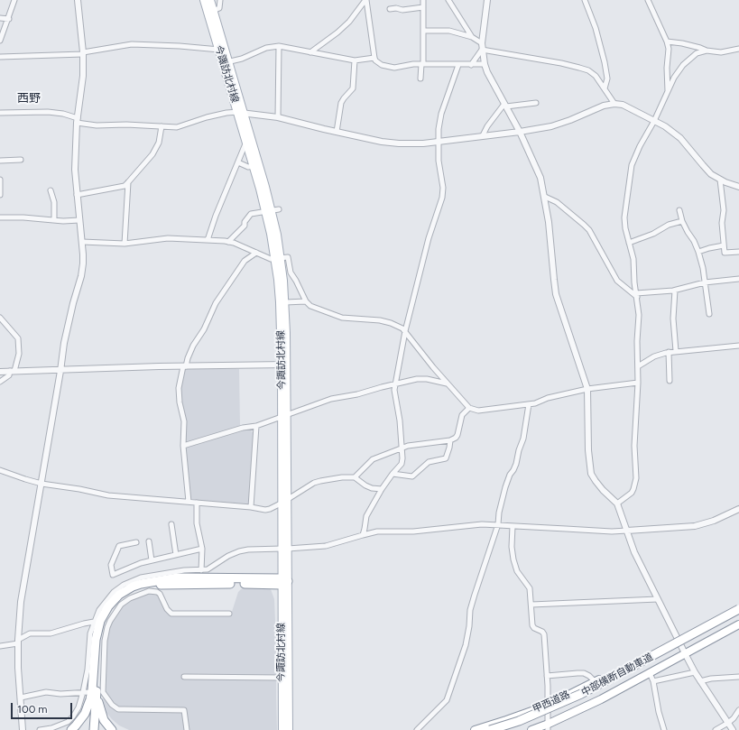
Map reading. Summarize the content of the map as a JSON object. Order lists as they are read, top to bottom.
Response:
{
  "streets": {
    "highway": ["中部横断自動車道"],
    "main road": ["今諏訪北村線", "甲西道路"]
  },
  "districts": ["西野"],
  "scale_bar": "100 m"
}
